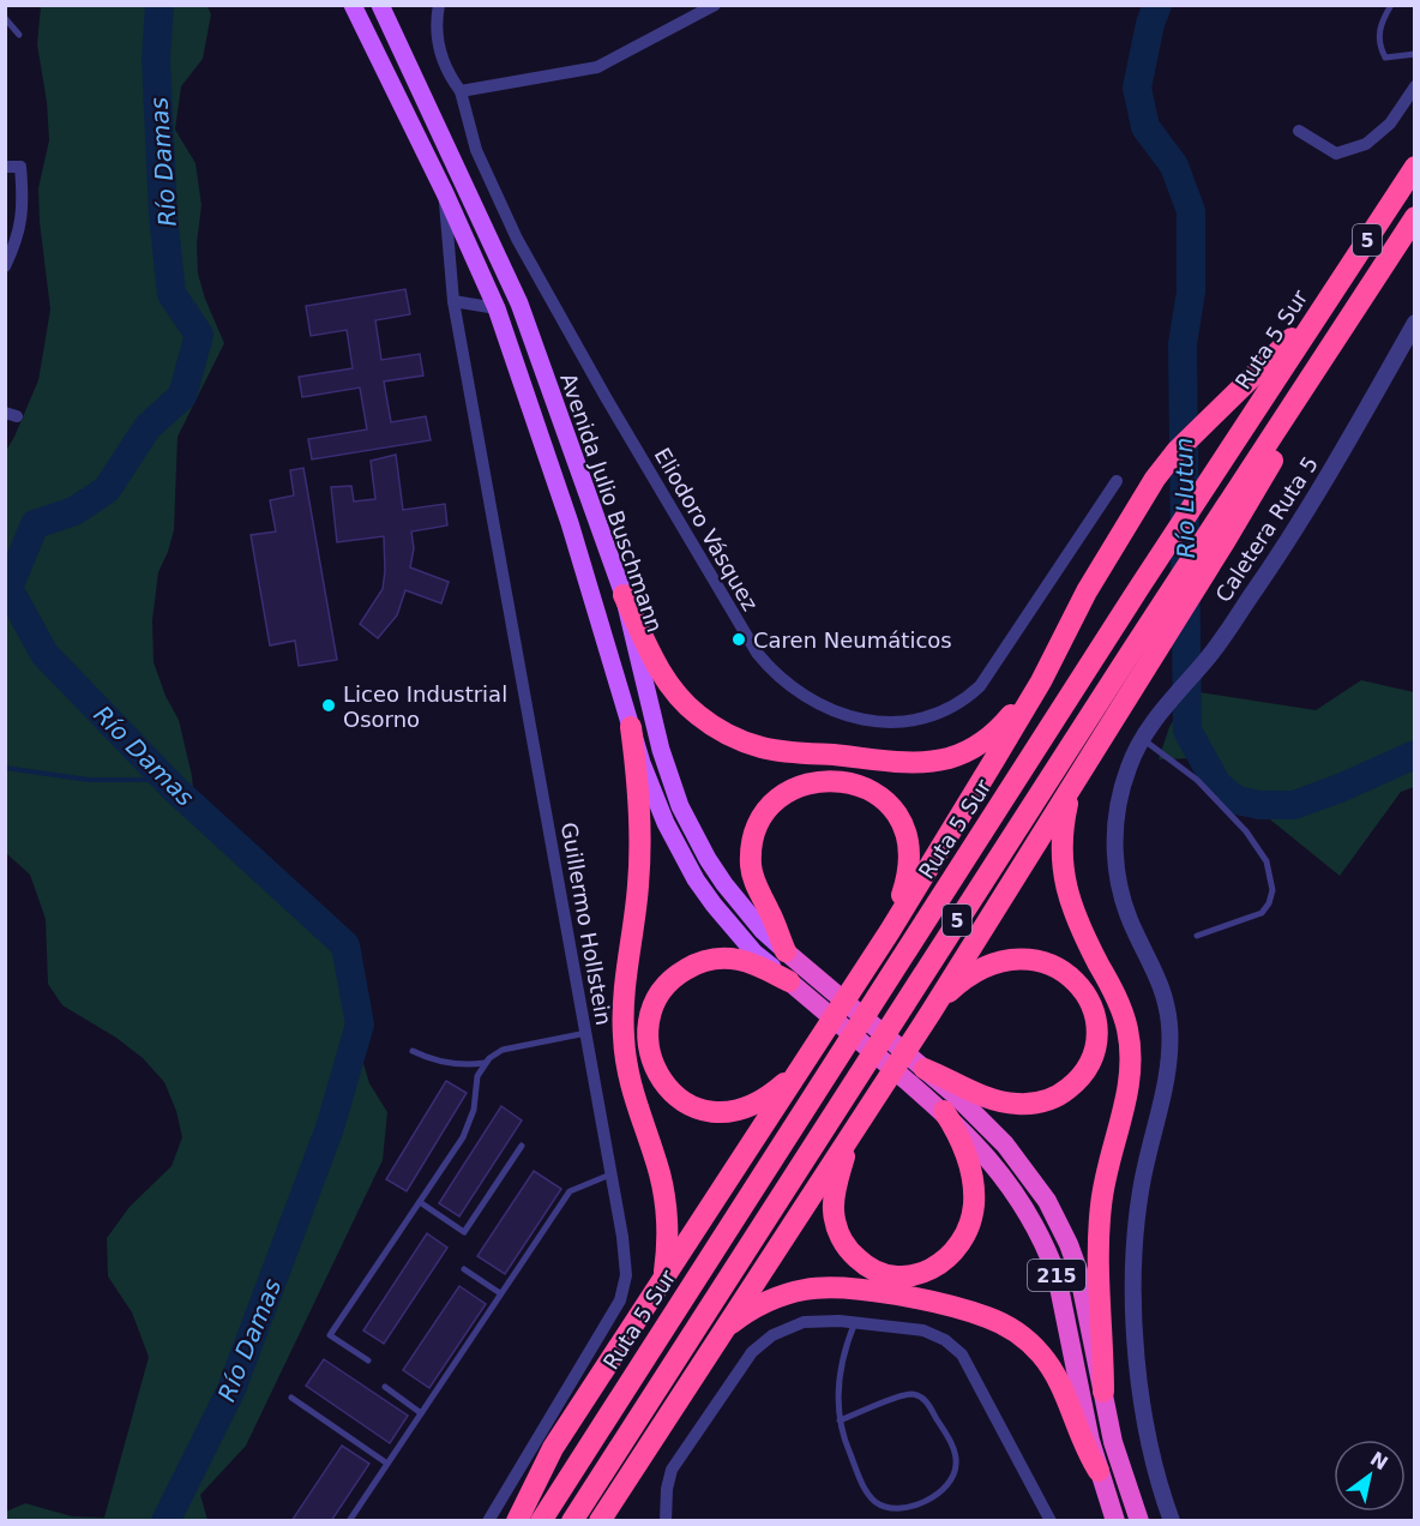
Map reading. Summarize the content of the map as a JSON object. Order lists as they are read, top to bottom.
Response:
{
  "streets": {
    "highway": [
      "5",
      "Ruta 5 Sur",
      "Avenida Julio Buschmann",
      "215"
    ],
    "street": ["Eliodoro Vásquez", "Caletera Ruta 5", "Guillermo Hollstein"]
  },
  "water": ["Río Damas", "Río Llutun"],
  "places": ["Caren Neumáticos", "Liceo Industrial Osorno"],
  "north": "top right"
}
